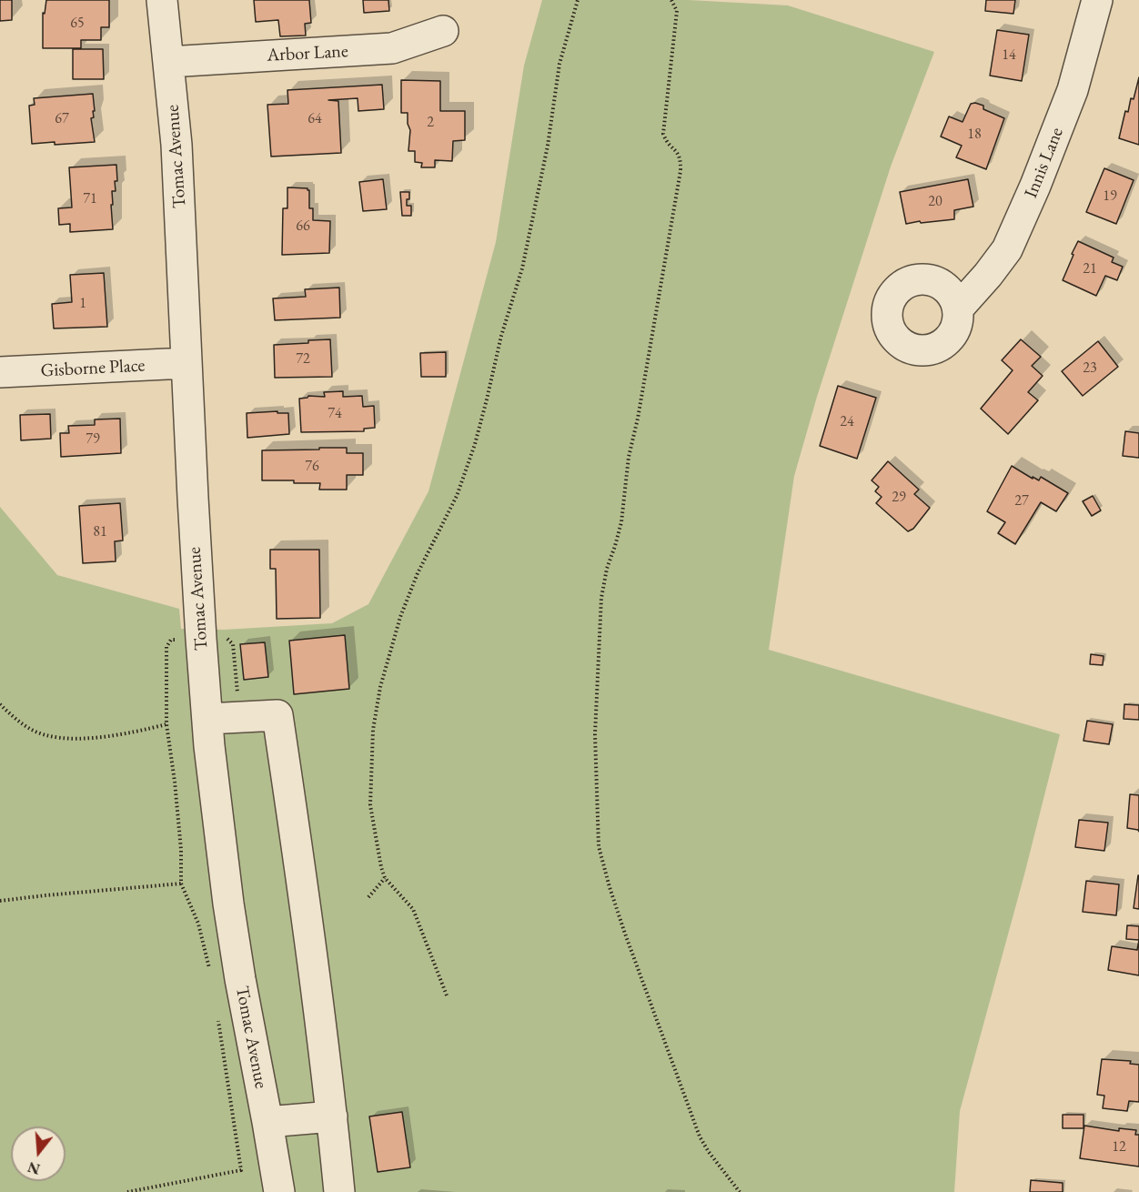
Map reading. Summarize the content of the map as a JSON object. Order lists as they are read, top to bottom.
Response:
{
  "streets": {
    "street": [
      "Arbor Lane",
      "Tomac Avenue",
      "Innis Lane",
      "Gisborne Place"
    ]
  },
  "crossings": [
    ["Arbor Lane", "Tomac Avenue"],
    ["Tomac Avenue", "Gisborne Place"]
  ],
  "house_numbers": [
    "65",
    "14",
    "67",
    "64",
    "2",
    "18",
    "19",
    "71",
    "20",
    "66",
    "21",
    "1",
    "72",
    "23",
    "74",
    "24",
    "79",
    "76",
    "29",
    "27",
    "81",
    "12"
  ],
  "north": "bottom"
}
